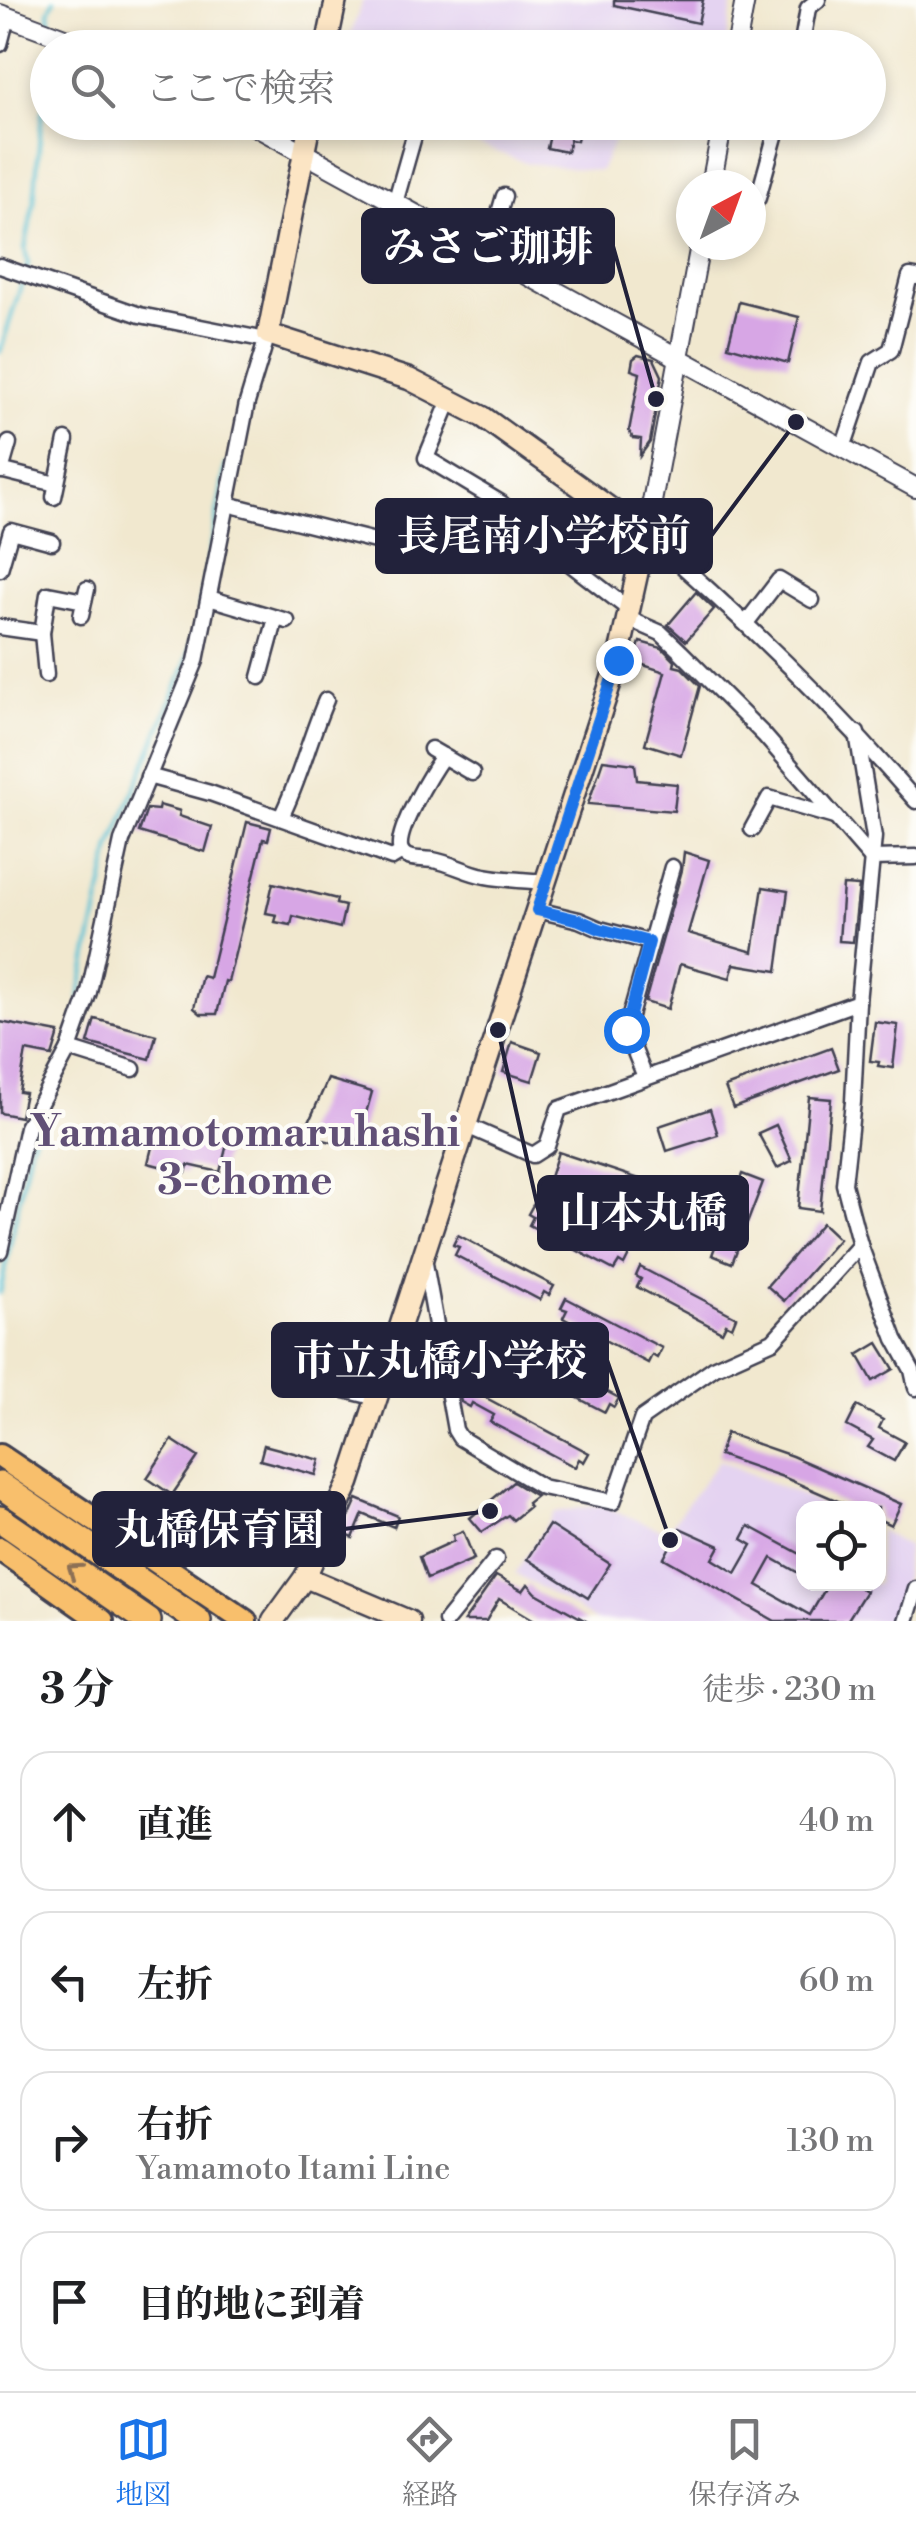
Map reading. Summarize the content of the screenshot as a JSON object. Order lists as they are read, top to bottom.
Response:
{
  "districts": ["Yamamotomaruhashi 3-chome"],
  "places": [
    "みさご珈琲",
    "長尾南小学校前",
    "山本丸橋",
    "丸橋保育園",
    "市立丸橋小学校"
  ],
  "north": "top right",
  "page": {
    "search": "ここで検索",
    "heading": ["3 分", "徒歩 · 230 m"],
    "list": [
      ["直進", "40 m"],
      ["左折", "60 m"],
      ["右折", "Yamamoto Itami Line", "130 m"],
      "目的地に到着"
    ],
    "nav": ["地図", "経路", "保存済み"]
  }
}
